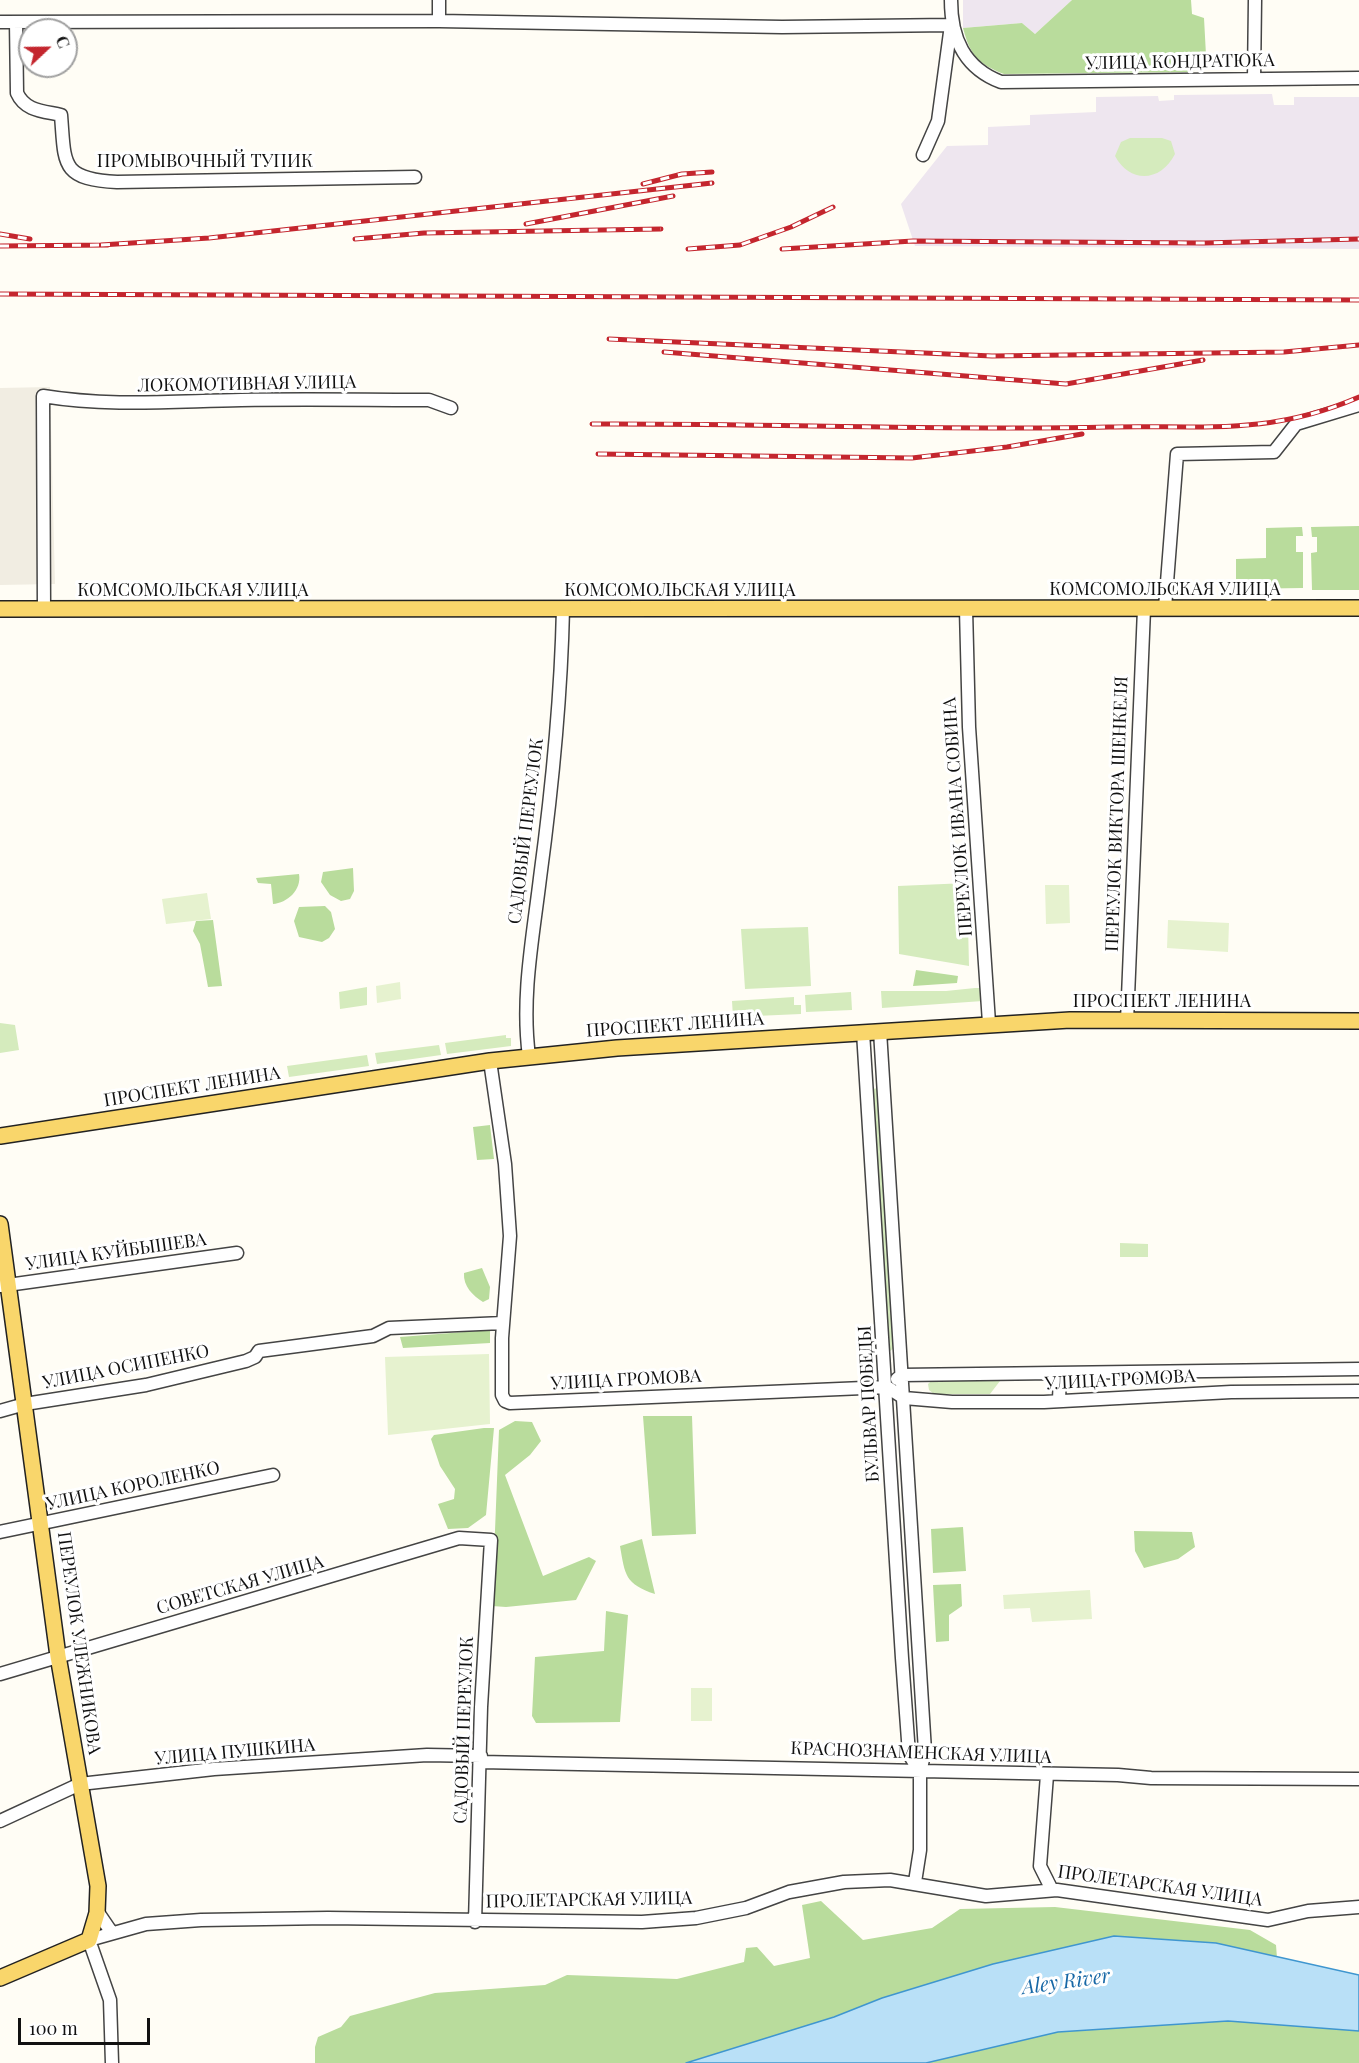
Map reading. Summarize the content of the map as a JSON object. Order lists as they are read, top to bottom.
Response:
{
  "streets": {
    "main road": [
      "КОМСОМОЛЬСКАЯ УЛИЦА",
      "ПРОСПЕКТ ЛЕНИНА",
      "ПЕРЕУЛОК УЛЕЖНИКОВА",
      "ПРОЛЕТАРСКАЯ УЛИЦА"
    ],
    "street": [
      "УЛИЦА КОНДРАТЮКА",
      "ПРОМЫВОЧНЫЙ ТУПИК",
      "ЛОКОМОТИВНАЯ УЛИЦА",
      "ПЕРЕУЛОК ВИКТОРА ШЕНКЕЛЯ",
      "ПЕРЕУЛОК ИВАНА СОБИНА",
      "САДОВЫЙ ПЕРЕУЛОК",
      "УЛИЦА КУЙБЫШЕВА",
      "УЛИЦА ОСИПЕНКО",
      "УЛИЦА ГРОМОВА",
      "БУЛЬВАР ПОБЕДЫ",
      "УЛИЦА КОРОЛЕНКО",
      "СОВЕТСКАЯ УЛИЦА",
      "УЛИЦА ПУШКИНА",
      "КРАСНОЗНАМЕНСКАЯ УЛИЦА"
    ]
  },
  "crossings": [
    ["ЛОКОМОТИВНАЯ УЛИЦА", "КОМСОМОЛЬСКАЯ УЛИЦА"],
    ["КОМСОМОЛЬСКАЯ УЛИЦА", "ПЕРЕУЛОК ВИКТОРА ШЕНКЕЛЯ"],
    ["КОМСОМОЛЬСКАЯ УЛИЦА", "ПЕРЕУЛОК ИВАНА СОБИНА"],
    ["КОМСОМОЛЬСКАЯ УЛИЦА", "САДОВЫЙ ПЕРЕУЛОК"],
    ["ПЕРЕУЛОК ВИКТОРА ШЕНКЕЛЯ", "ПРОСПЕКТ ЛЕНИНА"],
    ["ПЕРЕУЛОК ИВАНА СОБИНА", "ПРОСПЕКТ ЛЕНИНА"],
    ["САДОВЫЙ ПЕРЕУЛОК", "ПРОСПЕКТ ЛЕНИНА"],
    ["САДОВЫЙ ПЕРЕУЛОК", "СОВЕТСКАЯ УЛИЦА"],
    ["САДОВЫЙ ПЕРЕУЛОК", "УЛИЦА ПУШКИНА"],
    ["САДОВЫЙ ПЕРЕУЛОК", "КРАСНОЗНАМЕНСКАЯ УЛИЦА"],
    ["САДОВЫЙ ПЕРЕУЛОК", "ПРОЛЕТАРСКАЯ УЛИЦА"],
    ["ПРОСПЕКТ ЛЕНИНА", "БУЛЬВАР ПОБЕДЫ"],
    ["УЛИЦА КУЙБЫШЕВА", "ПЕРЕУЛОК УЛЕЖНИКОВА"],
    ["УЛИЦА ОСИПЕНКО", "УЛИЦА ГРОМОВА"],
    ["УЛИЦА ОСИПЕНКО", "ПЕРЕУЛОК УЛЕЖНИКОВА"],
    ["УЛИЦА ГРОМОВА", "БУЛЬВАР ПОБЕДЫ"],
    ["БУЛЬВАР ПОБЕДЫ", "КРАСНОЗНАМЕНСКАЯ УЛИЦА"],
    ["БУЛЬВАР ПОБЕДЫ", "ПРОЛЕТАРСКАЯ УЛИЦА"],
    ["УЛИЦА КОРОЛЕНКО", "ПЕРЕУЛОК УЛЕЖНИКОВА"],
    ["СОВЕТСКАЯ УЛИЦА", "ПЕРЕУЛОК УЛЕЖНИКОВА"],
    ["ПЕРЕУЛОК УЛЕЖНИКОВА", "УЛИЦА ПУШКИНА"],
    ["ПЕРЕУЛОК УЛЕЖНИКОВА", "ПРОЛЕТАРСКАЯ УЛИЦА"],
    ["УЛИЦА ПУШКИНА", "КРАСНОЗНАМЕНСКАЯ УЛИЦА"]
  ],
  "water": ["Aley River"],
  "scale_bar": "100 m",
  "north": "right"
}
